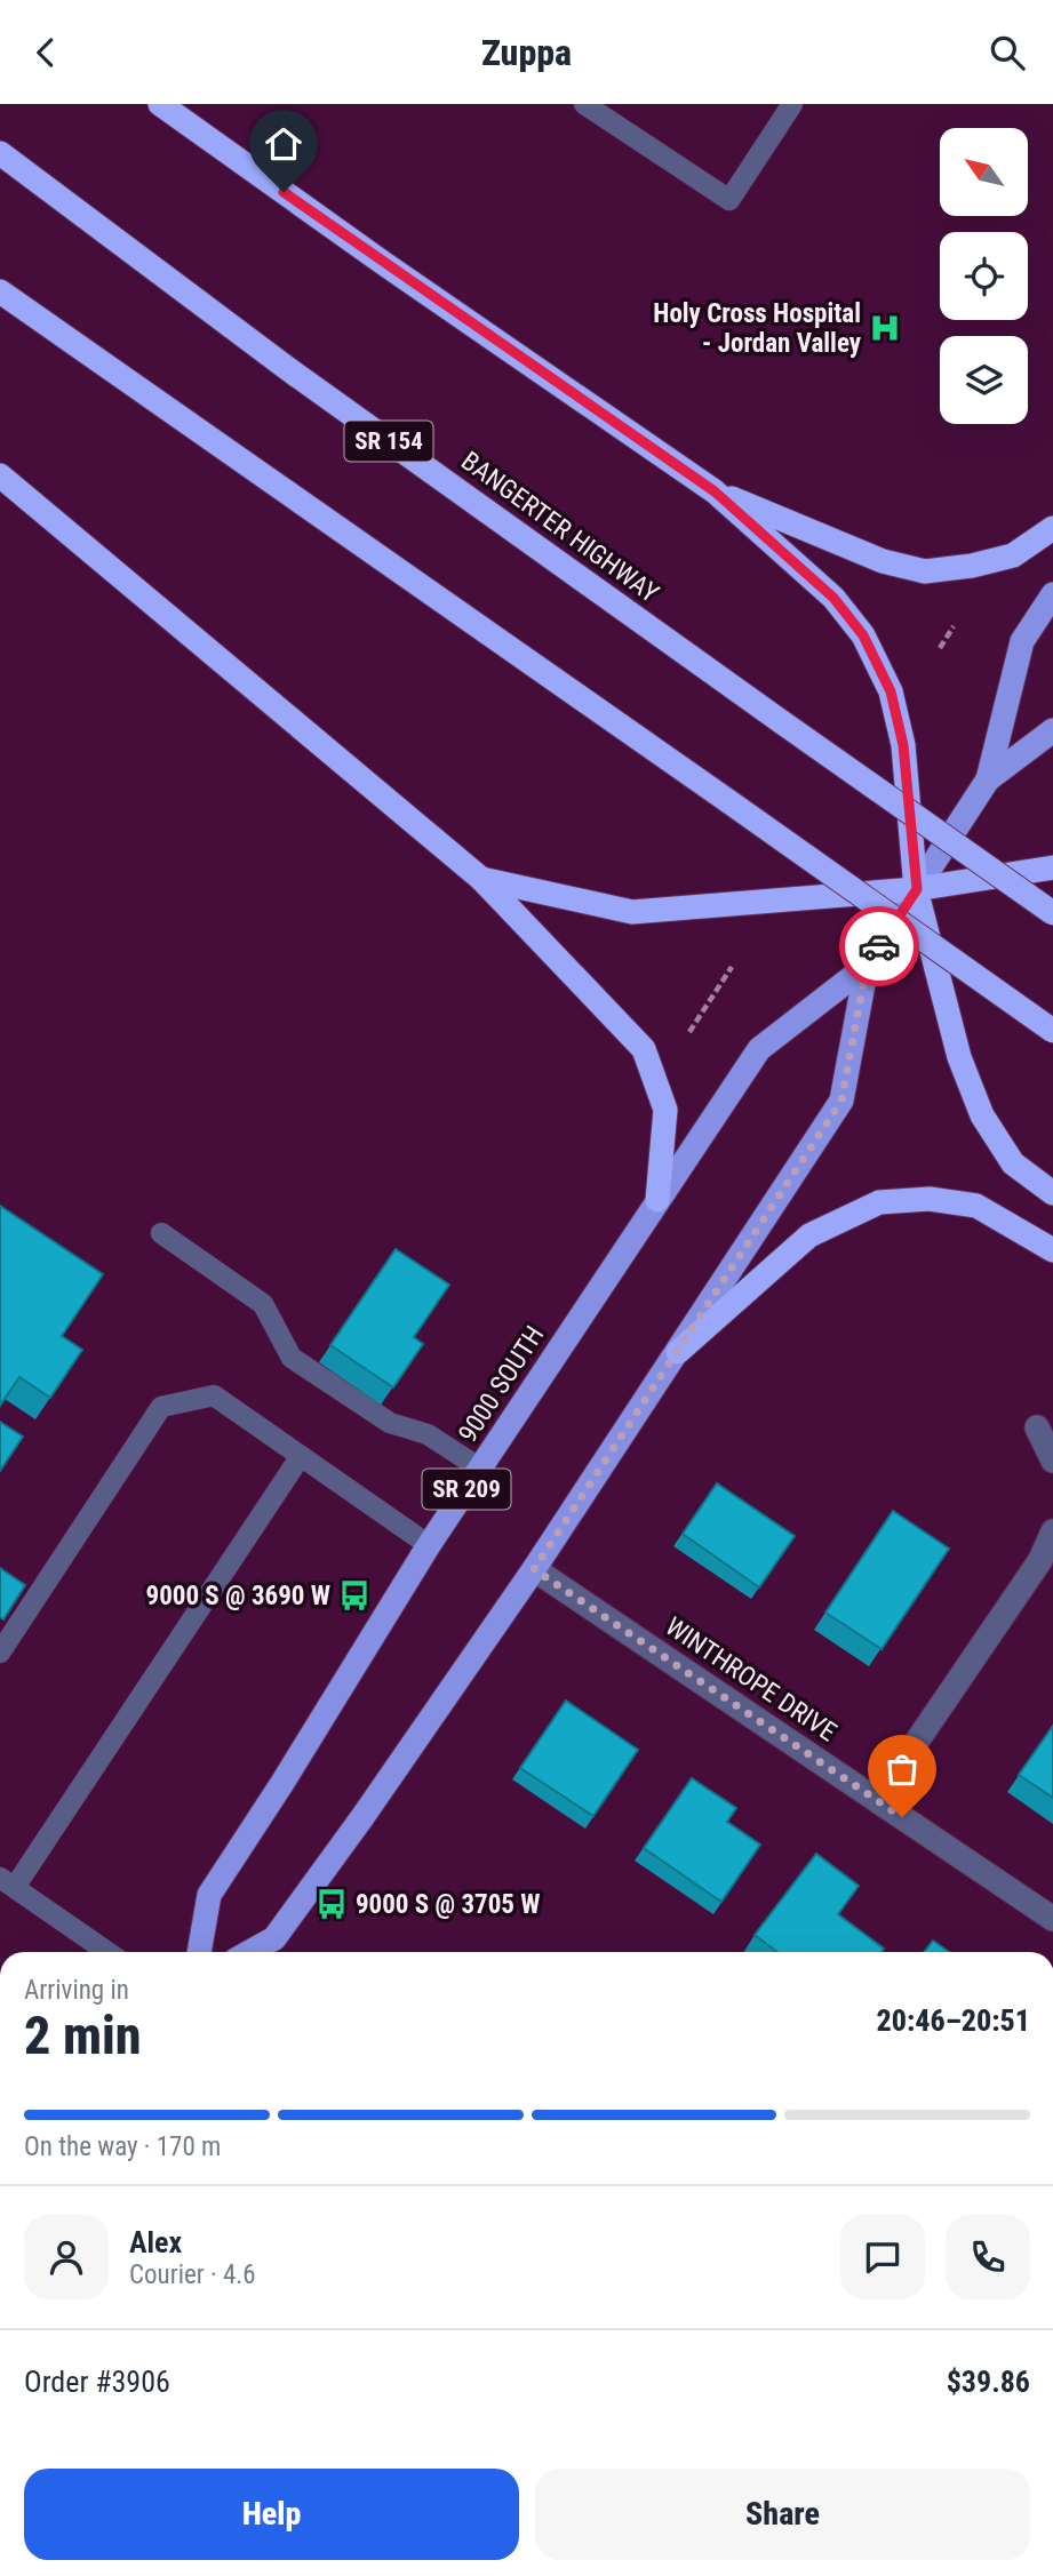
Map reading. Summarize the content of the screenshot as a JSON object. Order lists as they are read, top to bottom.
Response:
{
  "streets": {
    "highway": ["SR 154", "BANGERTER HIGHWAY"],
    "main road": ["9000 SOUTH", "SR 209"],
    "street": ["WINTHROPE DRIVE"]
  },
  "crossings": [
    ["9000 SOUTH", "WINTHROPE DRIVE"]
  ],
  "places": {
    "hospital": ["Holy Cross Hospital - Jordan Valley"],
    "bus stop": ["9000 S @ 3690 W", "9000 S @ 3705 W"]
  },
  "north": "top left",
  "page": {
    "header": "Zuppa",
    "heading": ["2 min", "Arriving in", "20:46–20:51"],
    "panel": [
      "Alex",
      "Courier · 4.6",
      "Order #3906",
      "$39.86"
    ],
    "bar": "On the way · 170 m",
    "buttons": ["Help", "Share"]
  }
}
